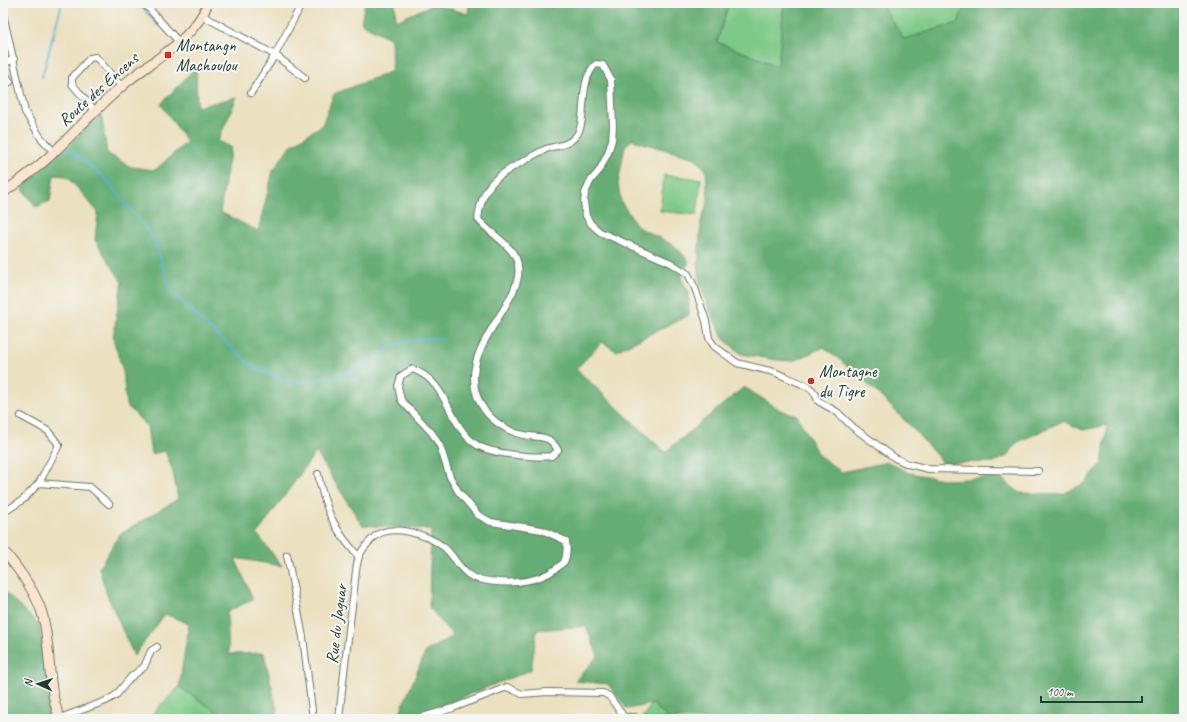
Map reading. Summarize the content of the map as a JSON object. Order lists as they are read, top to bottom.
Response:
{
  "streets": {
    "street": ["Route des Encens", "Rue du Jaguar"]
  },
  "places": {
    "transit": ["Montangn Machoulou"],
    "other": ["Montagne du Tigre"]
  },
  "scale_bar": "100 m",
  "north": "left"
}
